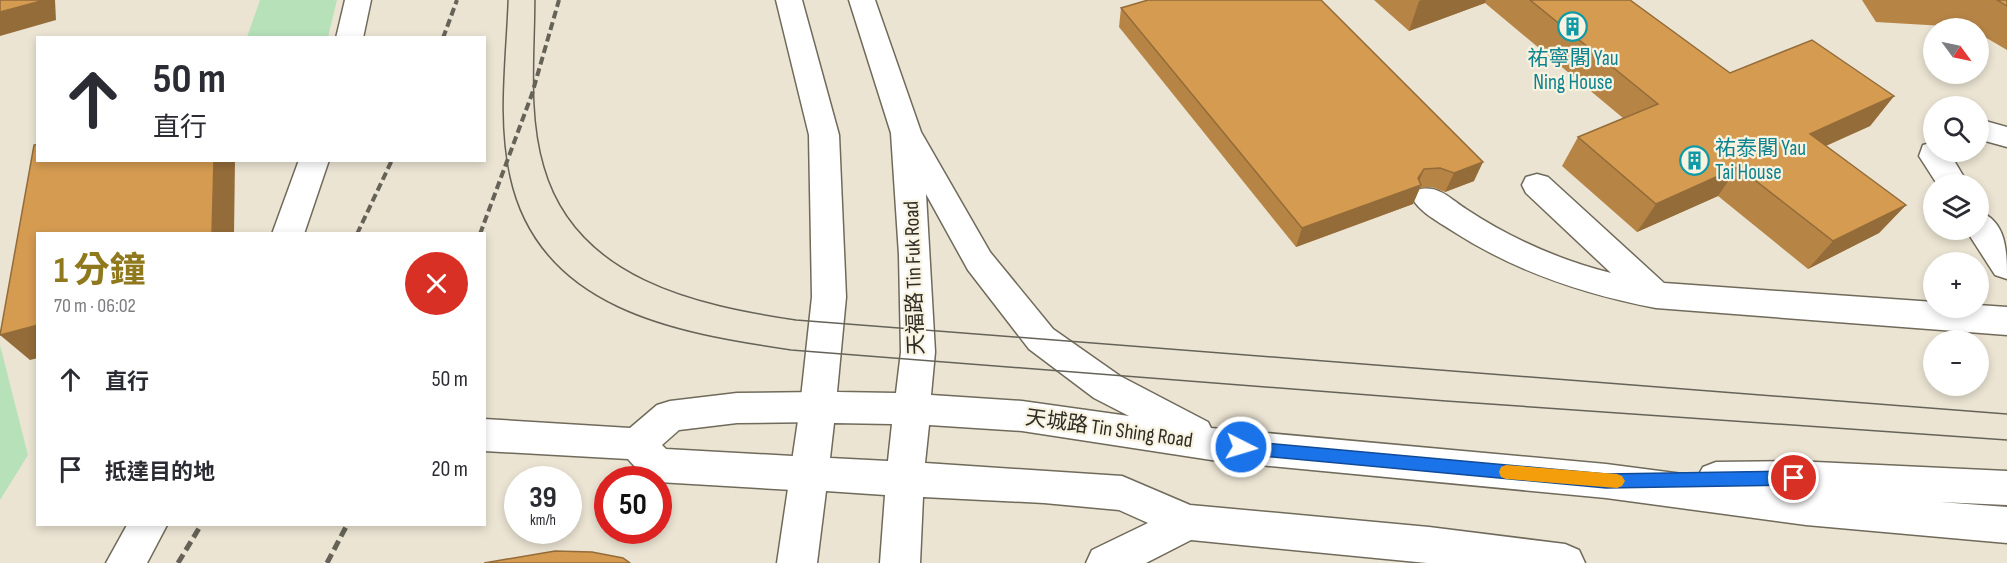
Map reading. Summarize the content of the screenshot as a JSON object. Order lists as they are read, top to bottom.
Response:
{
  "streets": {
    "main road": ["天福路 Tin Fuk Road", "天城路 Tin Shing Road"]
  },
  "crossings": [
    ["天福路 Tin Fuk Road", "天城路 Tin Shing Road"]
  ],
  "places": {
    "building": ["祐寧閣 Yau Ning House", "祐泰閣 Yau Tai House"]
  },
  "north": "bottom right",
  "page": {
    "map_buttons": ["+", "−"],
    "turn": ["50 m", "直行"],
    "heading": ["1 分鐘", "70 m · 06:02"],
    "list": [
      {
        "name": "直行",
        "value": "50 m"
      },
      {
        "name": "抵達目的地",
        "value": "20 m"
      }
    ],
    "speed": "39 km/h",
    "limit": "50"
  }
}
